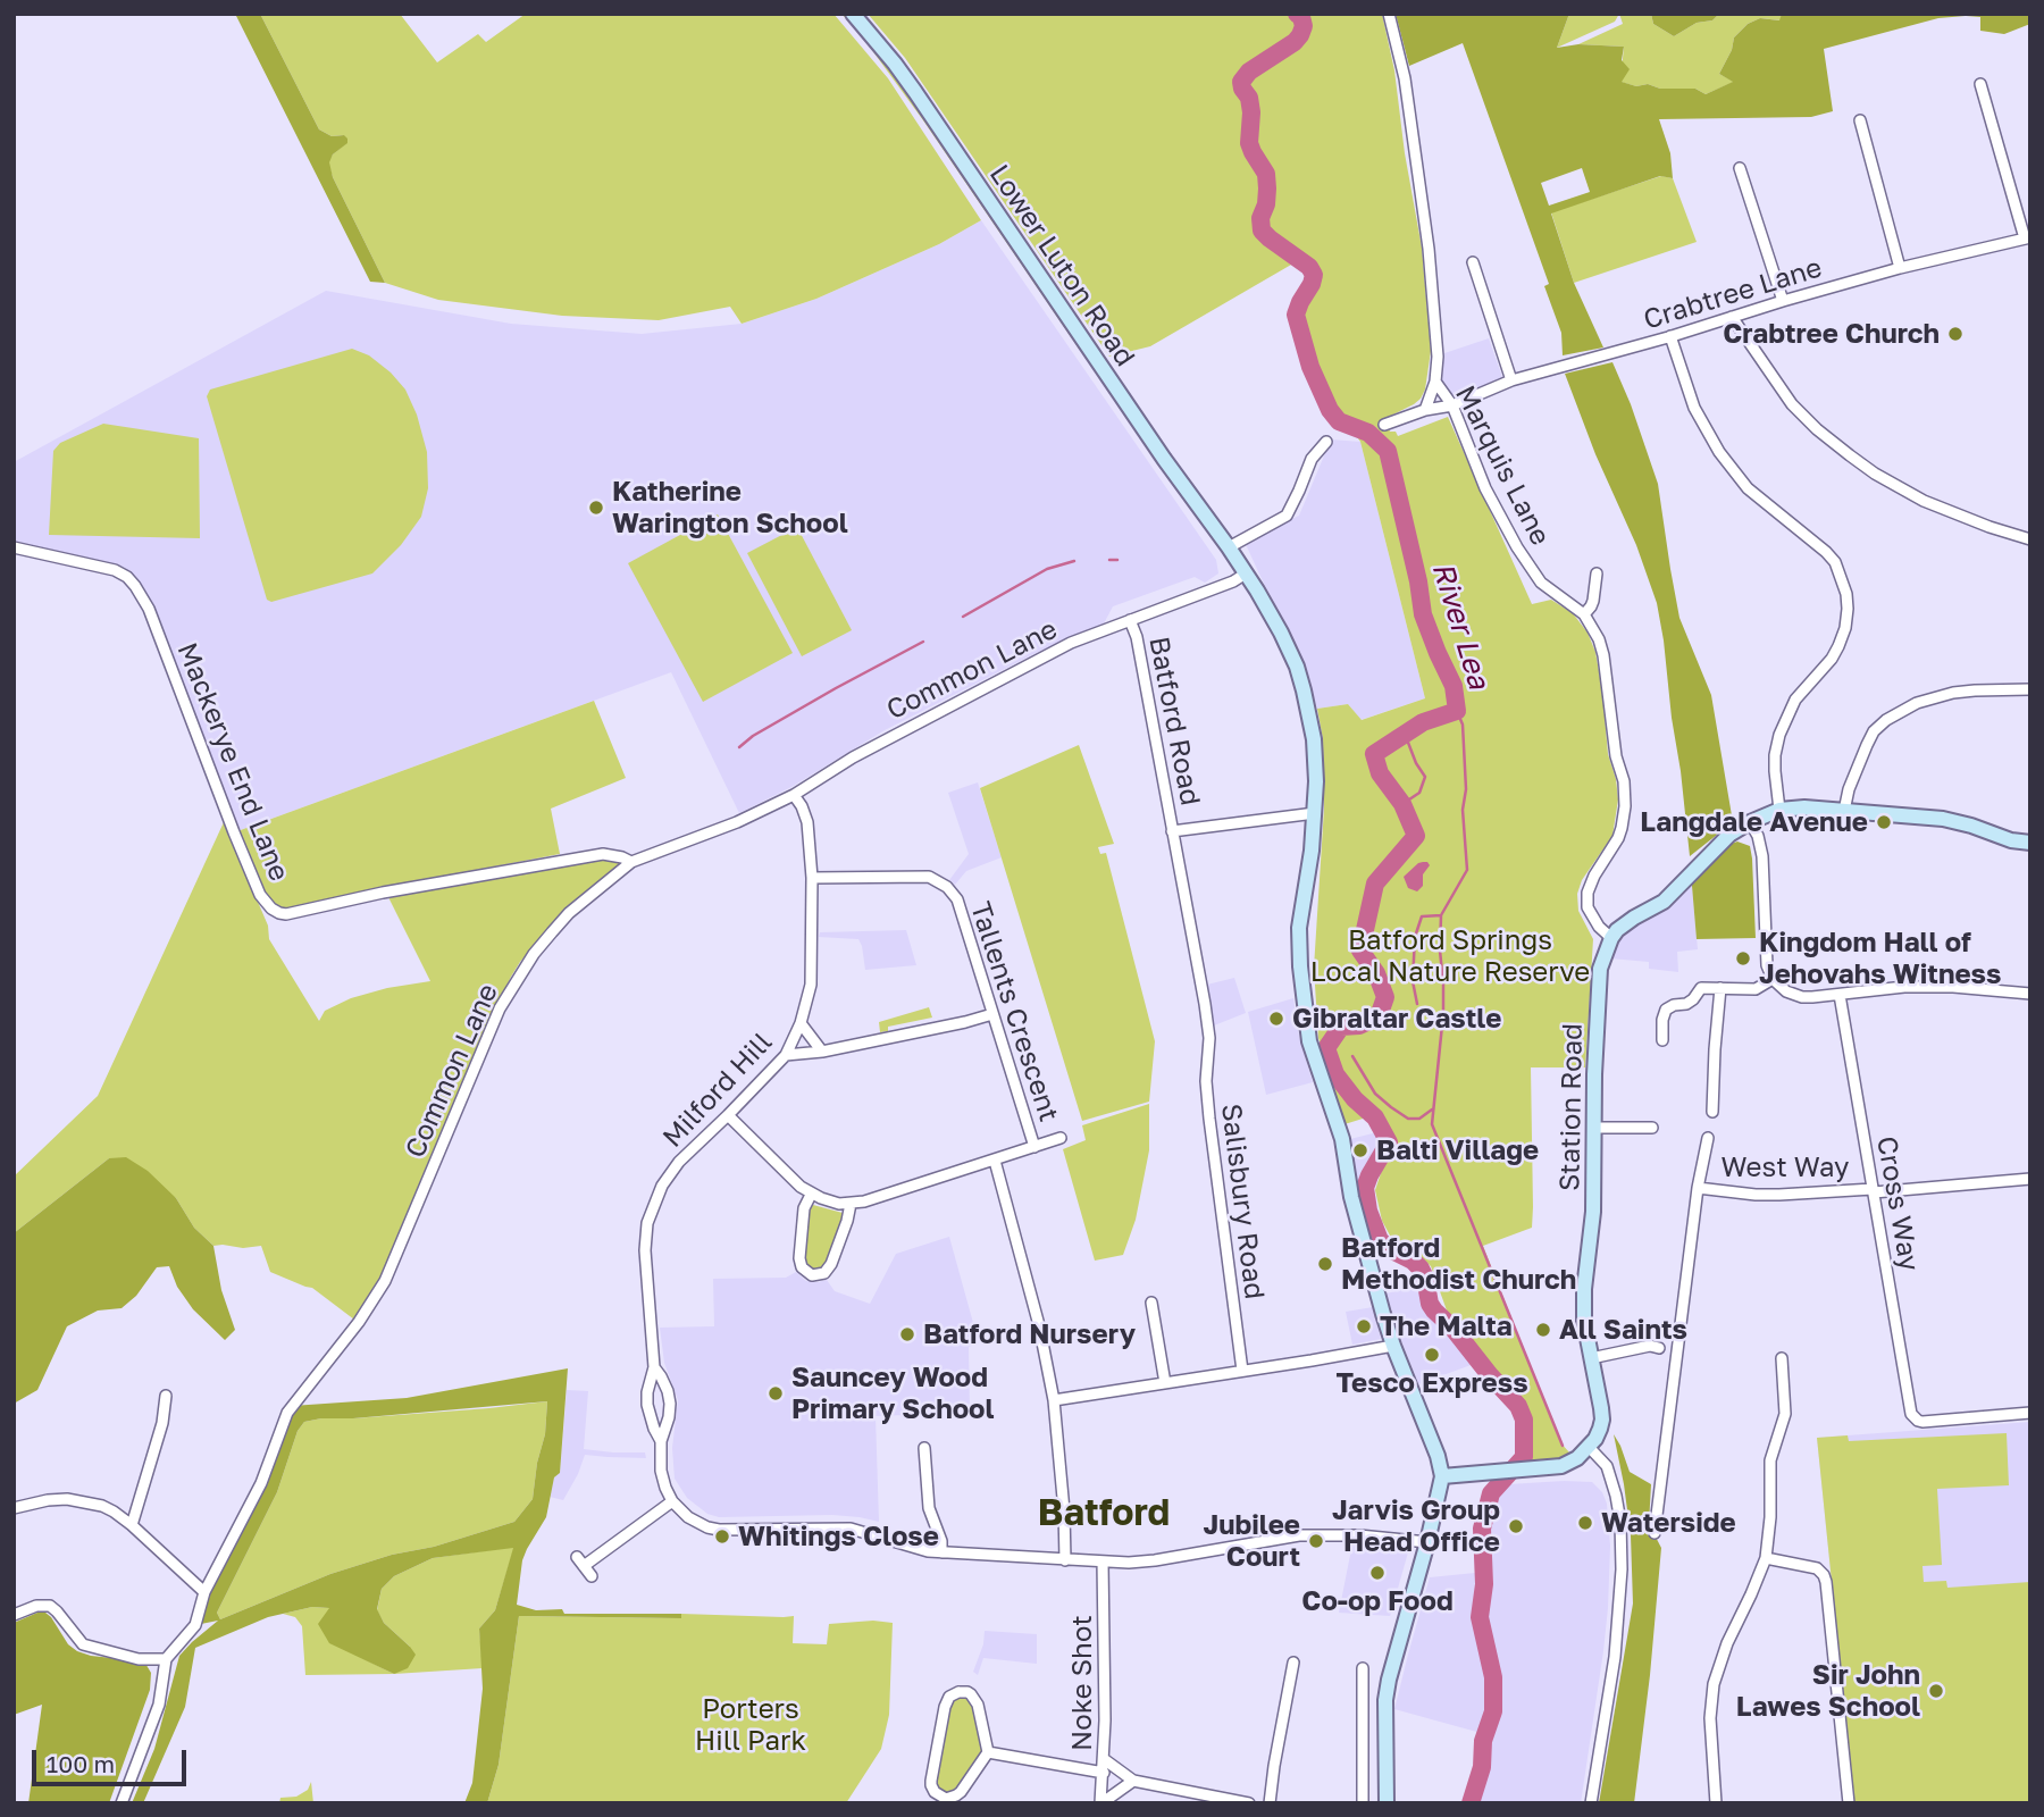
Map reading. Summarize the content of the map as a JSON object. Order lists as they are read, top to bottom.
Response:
{
  "streets": {
    "main road": ["Lower Luton Road", "Station Road"],
    "street": [
      "Crabtree Lane",
      "Marquis Lane",
      "Common Lane",
      "Batford Road",
      "Mackerye End Lane",
      "Tallents Crescent",
      "Milford Hill",
      "West Way",
      "Salisbury Road",
      "Cross Way",
      "Noke Shot"
    ]
  },
  "crossings": [
    ["Lower Luton Road", "Common Lane"],
    ["Lower Luton Road", "Batford Road"],
    ["Crabtree Lane", "Marquis Lane"],
    ["Marquis Lane", "Station Road"],
    ["Common Lane", "Batford Road"],
    ["Common Lane", "Mackerye End Lane"],
    ["Common Lane", "Milford Hill"],
    ["Batford Road", "Salisbury Road"],
    ["Tallents Crescent", "Milford Hill"],
    ["West Way", "Cross Way"]
  ],
  "districts": ["Batford"],
  "water": ["River Lea"],
  "parks": ["Batford Springs Local Nature Reserve", "Porters Hill Park"],
  "places": [
    "Crabtree Church",
    "Katherine Warington School",
    "Langdale Avenue",
    "Kingdom Hall of Jehovahs Witness",
    "Gibraltar Castle",
    "Balti Village",
    "Batford Methodist Church",
    "The Malta",
    "All Saints",
    "Batford Nursery",
    "Tesco Express",
    "Sauncey Wood Primary School",
    "Waterside",
    "Jarvis Group Head Office",
    "Whitings Close",
    "Jubilee Court",
    "Co-op Food",
    "Sir John Lawes School"
  ],
  "scale_bar": "100 m"
}
